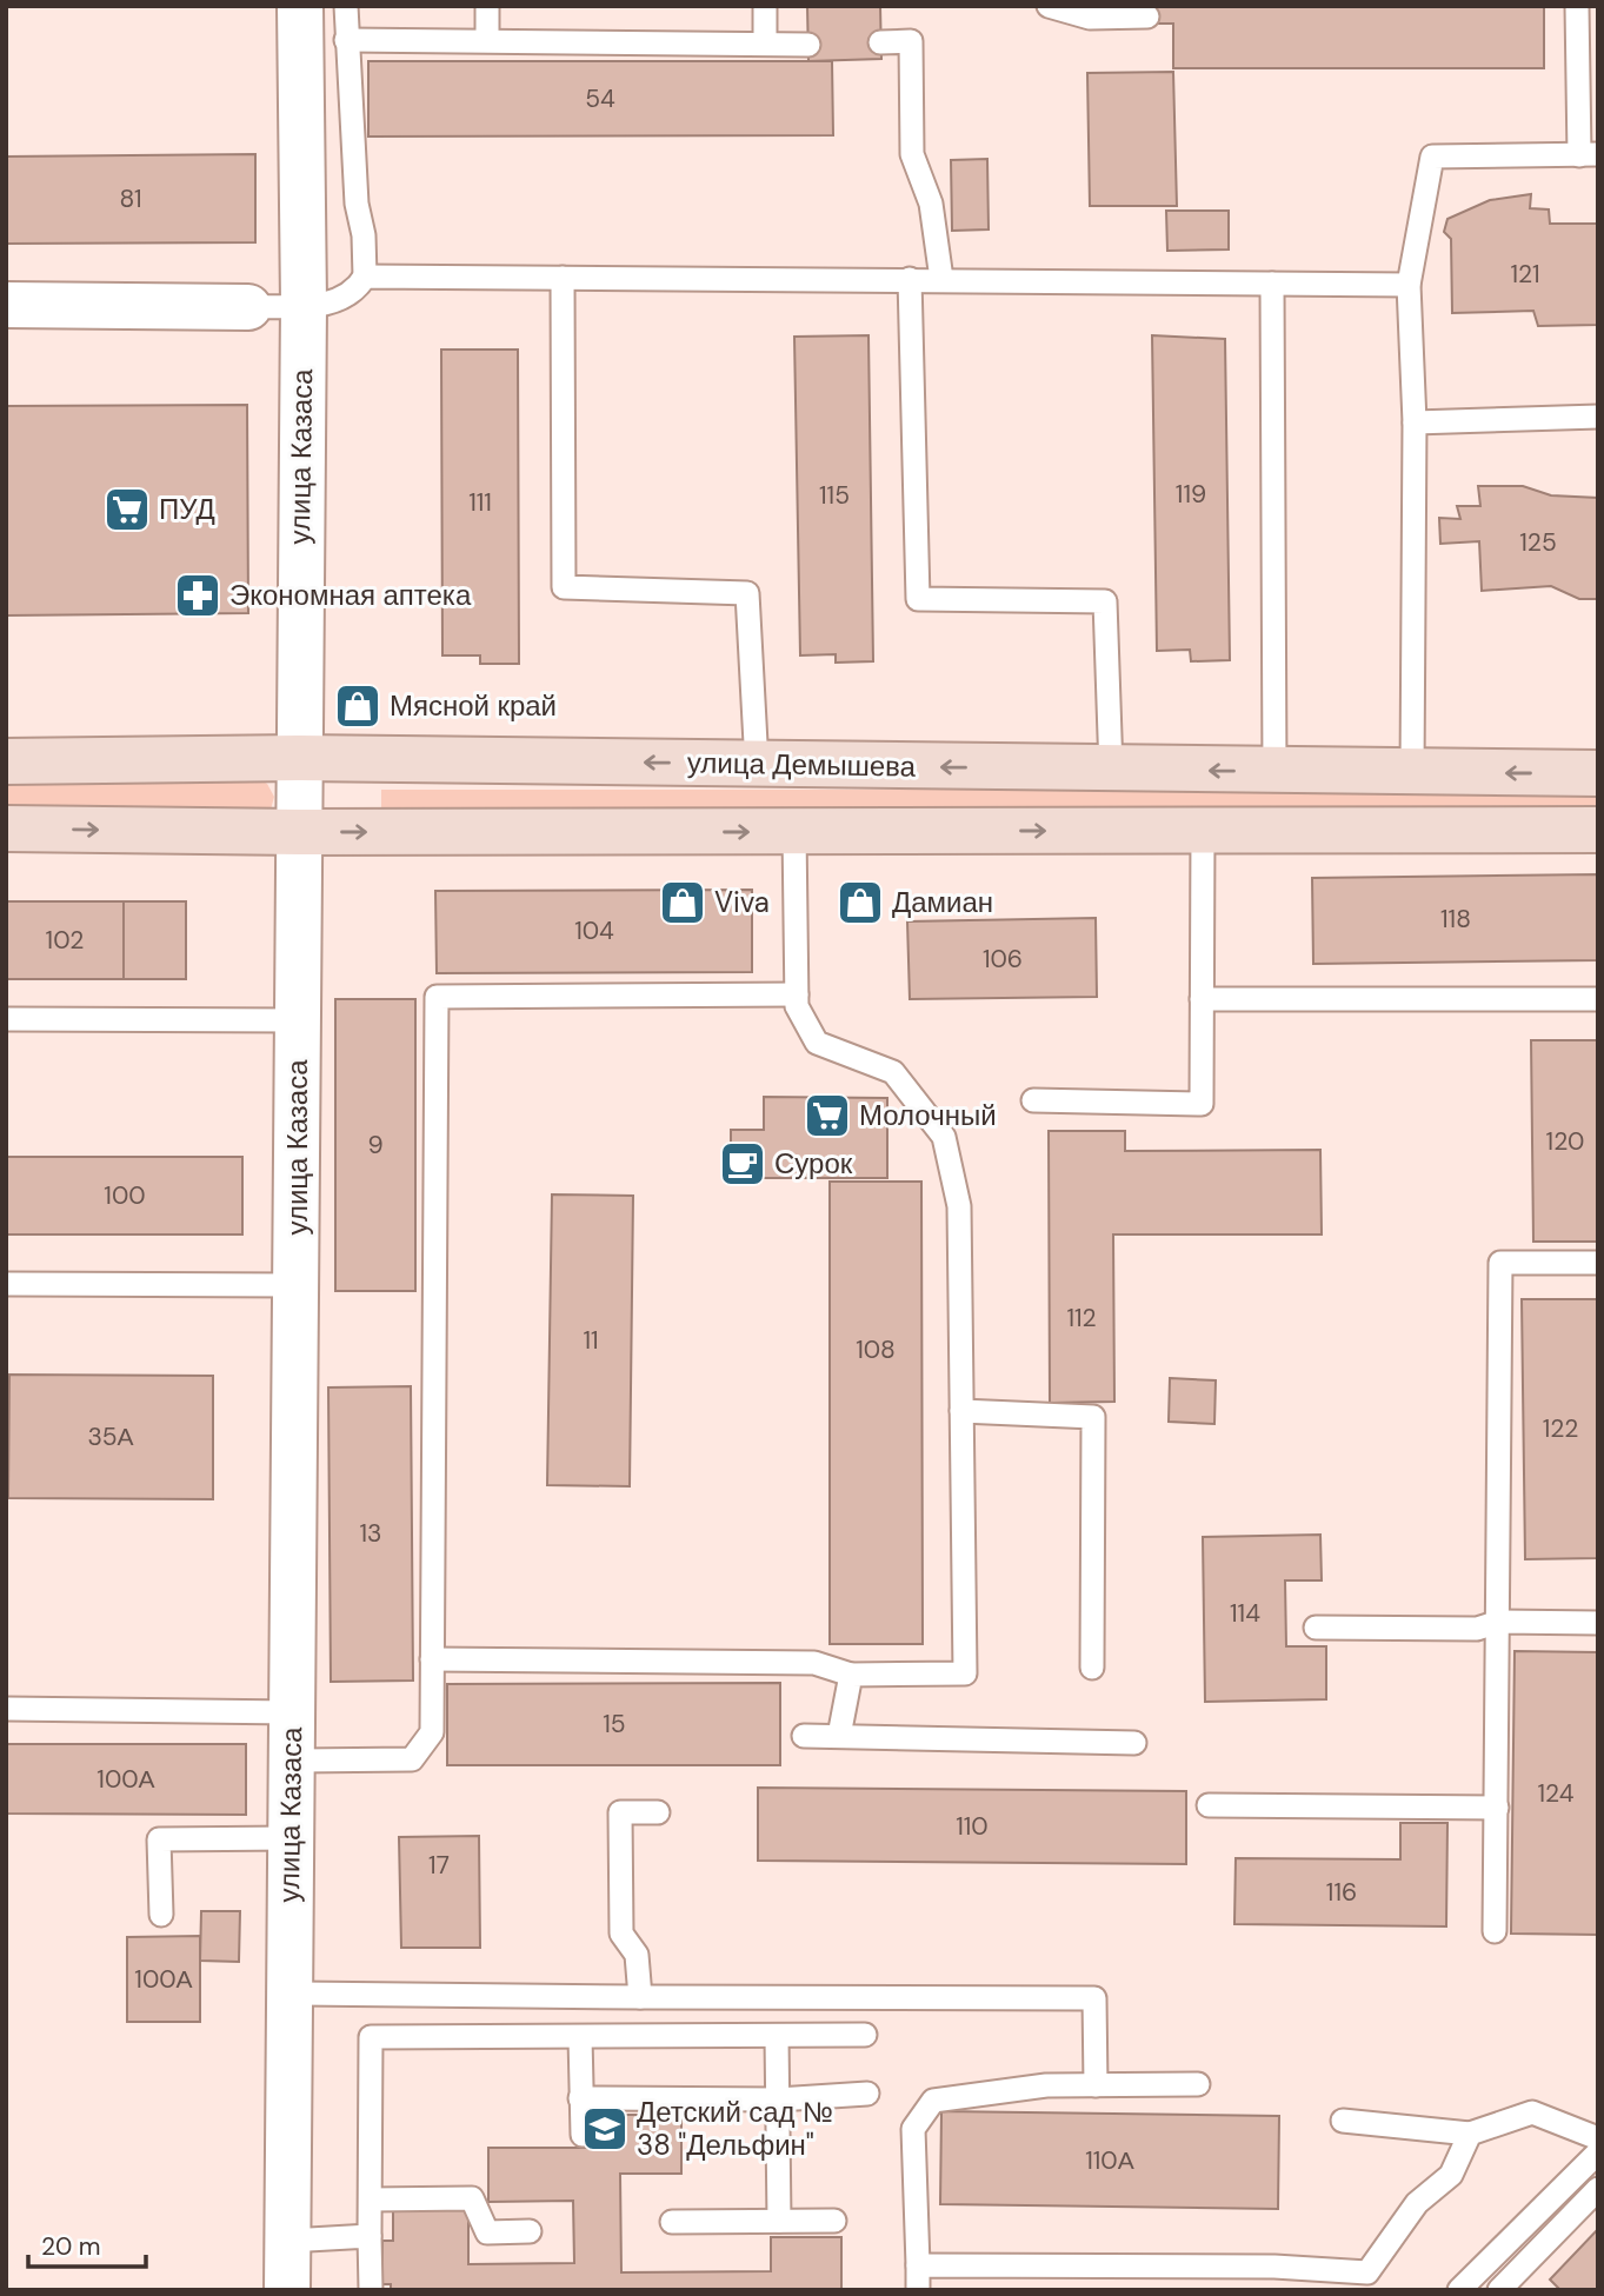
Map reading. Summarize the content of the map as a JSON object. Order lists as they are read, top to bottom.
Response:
{
  "streets": {
    "street": ["улица Казаса", "улица Демышева"]
  },
  "crossings": [
    ["улица Казаса", "улица Демышева"]
  ],
  "places": {
    "supermarket": ["ПУД", "Молочный"],
    "pharmacy": ["Экономная аптека"],
    "shop": ["Мясной край", "Viva", "Дамиан"],
    "cafe": ["Сурок"],
    "school or university": ["Детский сад № 38 \"Дельфин\""]
  },
  "house_numbers": [
    "54",
    "81",
    "121",
    "119",
    "115",
    "111",
    "125",
    "118",
    "104",
    "102",
    "106",
    "120",
    "9",
    "100",
    "112",
    "11",
    "108",
    "122",
    "35А",
    "13",
    "114",
    "15",
    "100А",
    "124",
    "110",
    "17",
    "116",
    "100А",
    "110А"
  ],
  "scale_bar": "20 m"
}
